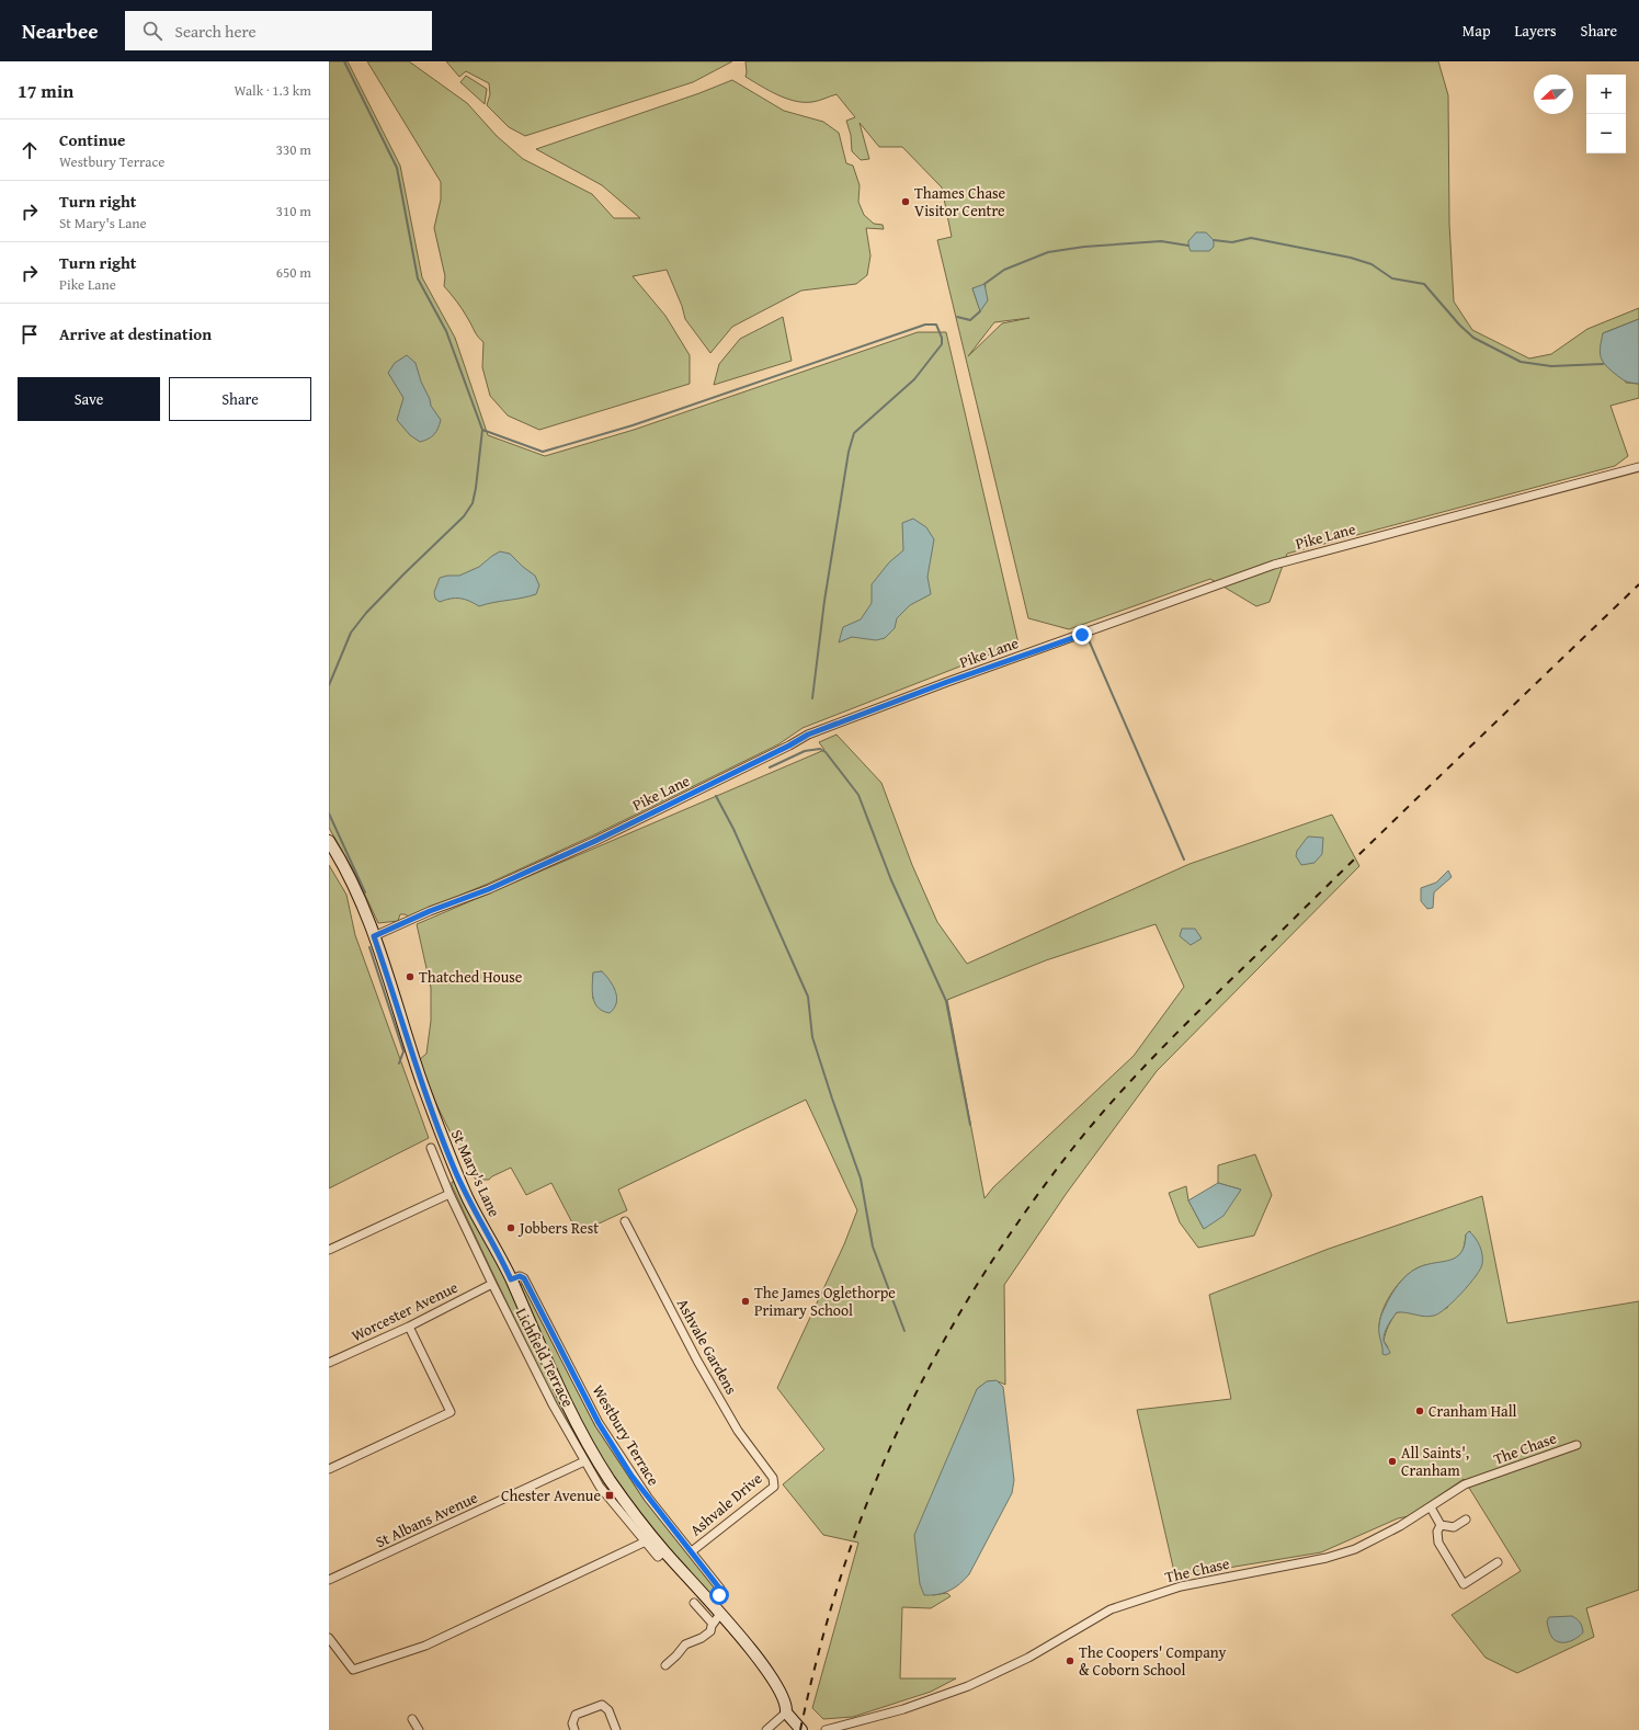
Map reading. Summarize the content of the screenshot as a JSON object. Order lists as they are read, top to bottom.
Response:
{
  "streets": {
    "main road": ["St Mary's Lane"],
    "street": [
      "Pike Lane",
      "Worcester Avenue",
      "Ashvale Gardens",
      "Lichfield Terrace",
      "Westbury Terrace",
      "The Chase",
      "Ashvale Drive",
      "St Albans Avenue"
    ]
  },
  "crossings": [
    ["Pike Lane", "St Mary's Lane"],
    ["St Mary's Lane", "Lichfield Terrace"],
    ["St Mary's Lane", "Westbury Terrace"],
    ["Worcester Avenue", "Lichfield Terrace"],
    ["Ashvale Gardens", "Ashvale Drive"],
    ["Lichfield Terrace", "St Albans Avenue"],
    ["Westbury Terrace", "Ashvale Drive"]
  ],
  "places": {
    "other": [
      "Thames Chase Visitor Centre",
      "Thatched House",
      "Jobbers Rest",
      "The James Oglethorpe Primary School",
      "Cranham Hall",
      "All Saints', Cranham",
      "The Coopers' Company & Coborn School"
    ],
    "transit": ["Chester Avenue"]
  },
  "north": "bottom left",
  "page": {
    "header": "Nearbee",
    "search": "Search here",
    "nav": ["Map", "Layers", "Share"],
    "heading": ["17 min", "Walk · 1.3 km"],
    "map_buttons": ["+", "−"],
    "list": [
      ["Continue", "Westbury Terrace", "330 m"],
      ["Turn right", "St Mary's Lane", "310 m"],
      ["Turn right", "Pike Lane", "650 m"],
      "Arrive at destination"
    ],
    "buttons": ["Save", "Share"]
  }
}
